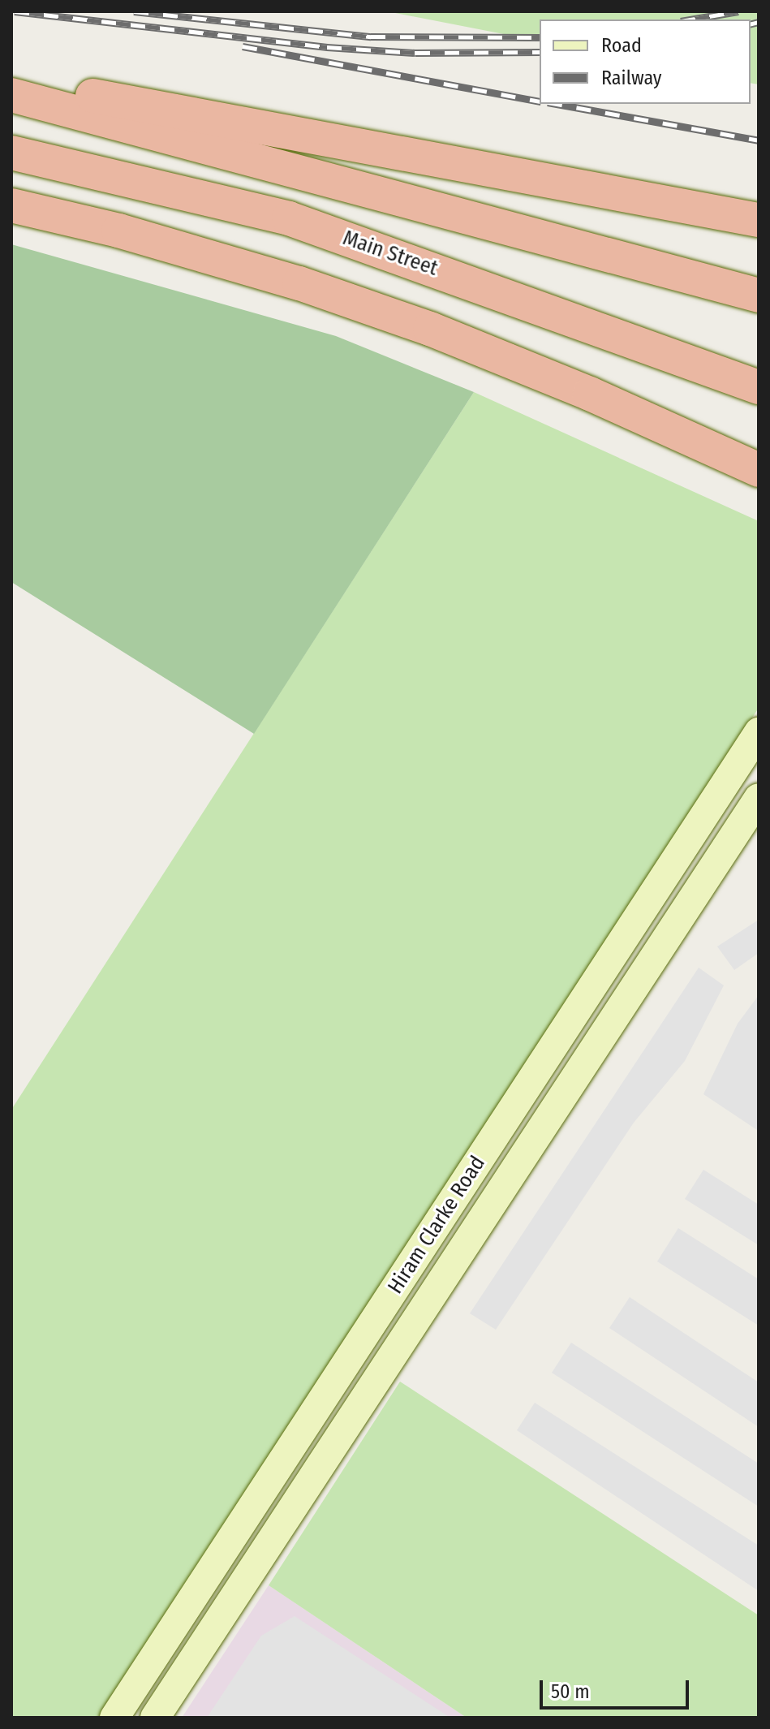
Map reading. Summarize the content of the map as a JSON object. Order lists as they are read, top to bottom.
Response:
{
  "streets": {
    "highway": ["Main Street"],
    "main road": ["Hiram Clarke Road"]
  },
  "legend": ["Road", "Railway"],
  "scale_bar": "50 m"
}
